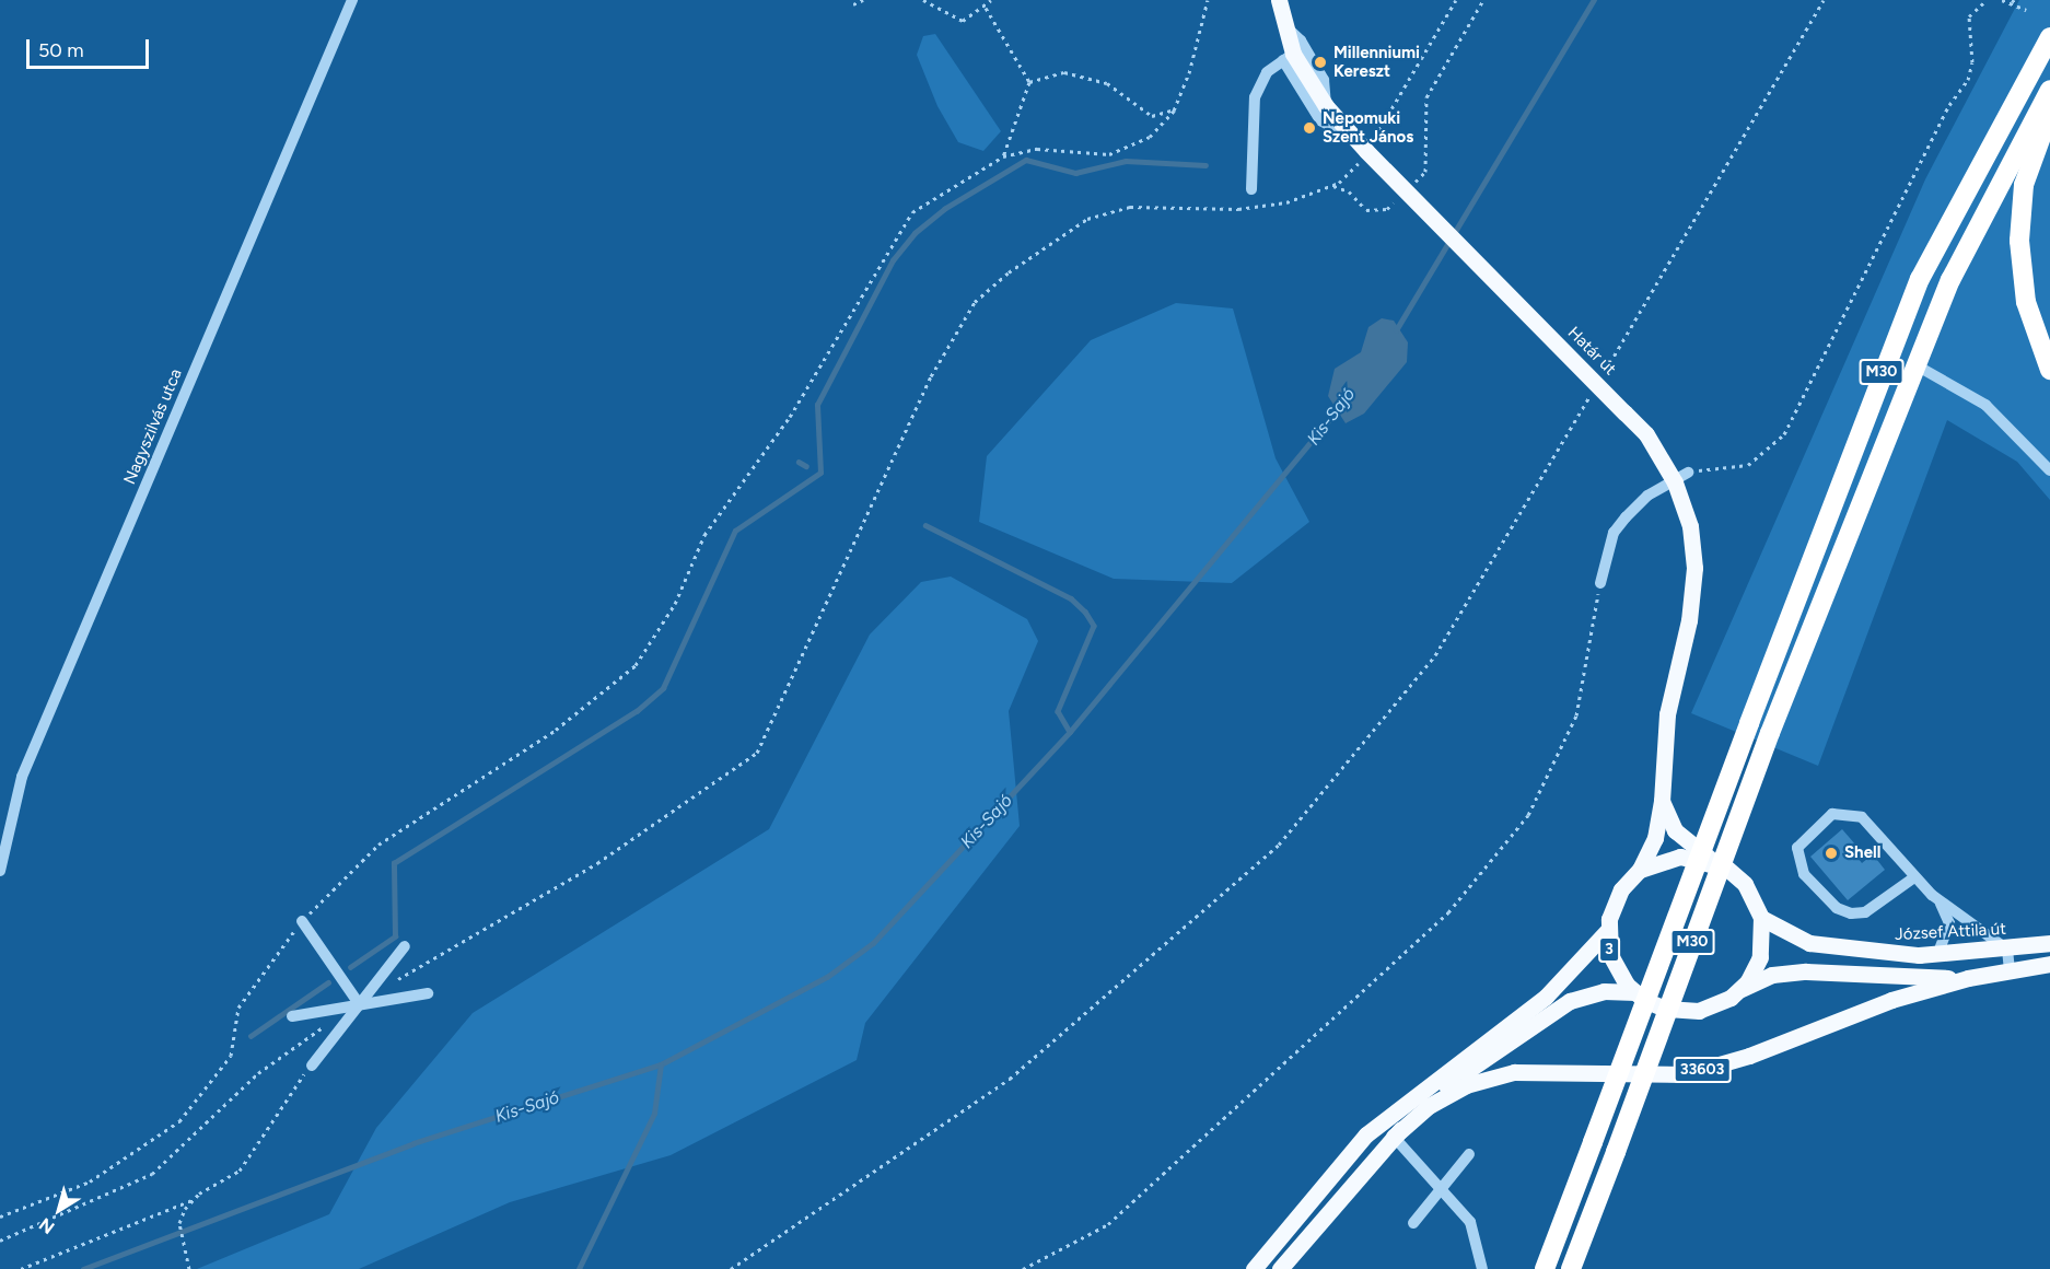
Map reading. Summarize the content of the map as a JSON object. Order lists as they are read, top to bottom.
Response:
{
  "streets": {
    "highway": ["M30"],
    "main road": [
      "Határ út",
      "József Attila út",
      "3",
      "33603"
    ],
    "street": ["Nagyszilvás utca"]
  },
  "crossings": [
    ["Határ út", "József Attila út"],
    ["Határ út", "3"],
    ["József Attila út", "3"],
    ["3", "33603"]
  ],
  "water": ["Kis-Sajó"],
  "places": ["Millenniumi Kereszt", "Nepomuki Szent János", "Shell"],
  "scale_bar": "50 m",
  "north": "bottom left"
}
